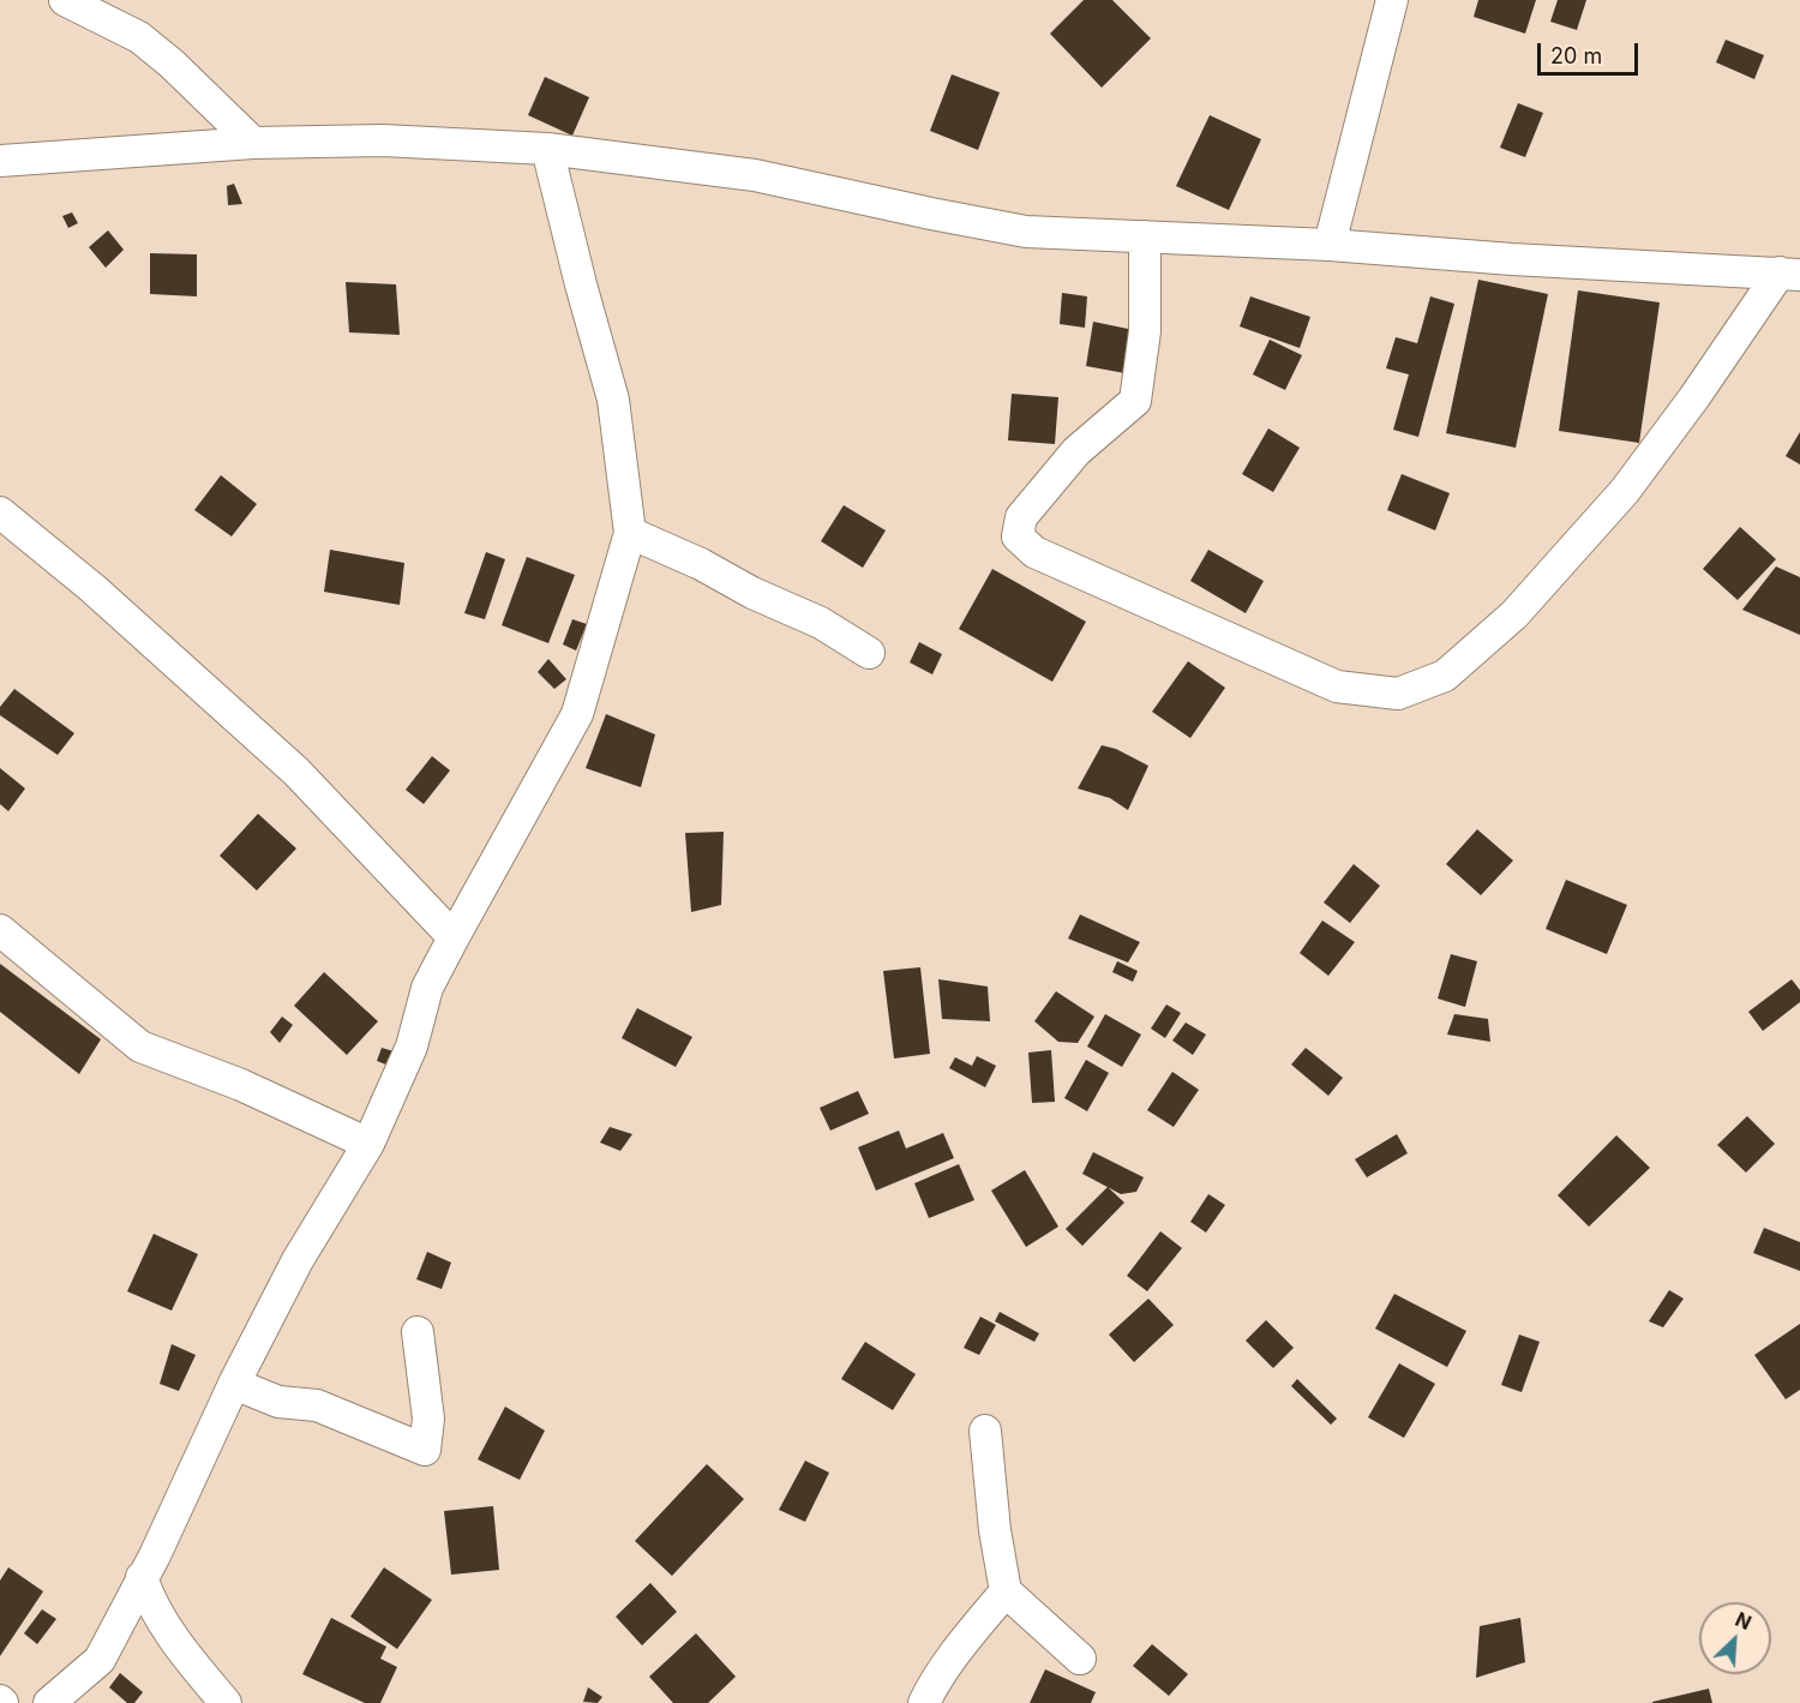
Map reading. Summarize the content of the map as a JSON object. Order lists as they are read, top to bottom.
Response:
{
  "scale_bar": "20 m",
  "north": "top right"
}
